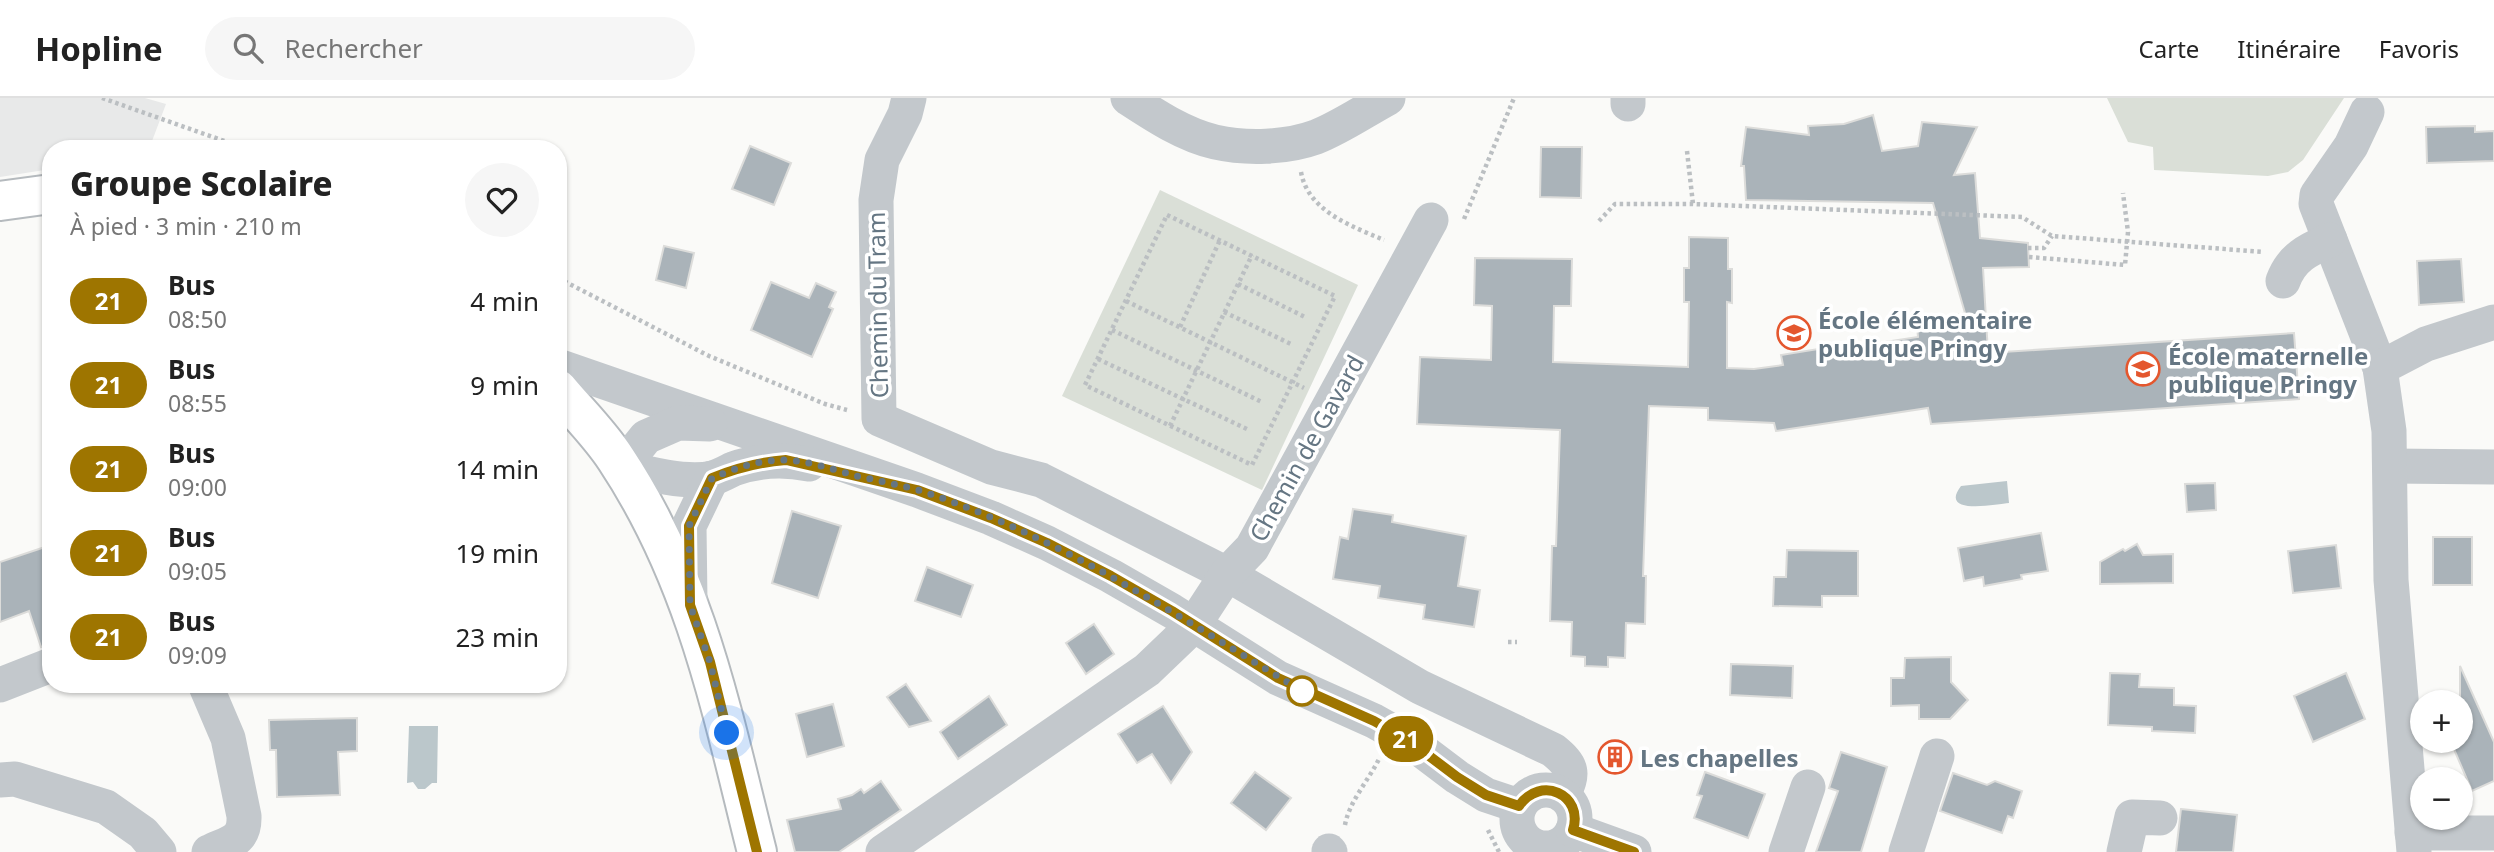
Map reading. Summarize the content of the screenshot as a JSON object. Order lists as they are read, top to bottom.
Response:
{
  "streets": {
    "street": ["Chemin du Tram", "Chemin de Gavard"]
  },
  "places": {
    "school or university": ["École élémentaire publique Pringy", "École maternelle publique Pringy"],
    "building": ["Les chapelles"]
  },
  "lines": ["bus line 21"],
  "page": {
    "header": "Hopline",
    "search": "Rechercher",
    "nav": ["Carte", "Itinéraire", "Favoris"],
    "on_map": "21",
    "heading": ["Groupe Scolaire", "À pied · 3 min · 210 m"],
    "list": [
      {
        "mark": "21",
        "name": "Bus",
        "note": "08:50",
        "value": "4 min"
      },
      {
        "mark": "21",
        "name": "Bus",
        "note": "08:55",
        "value": "9 min"
      },
      {
        "mark": "21",
        "name": "Bus",
        "note": "09:00",
        "value": "14 min"
      },
      {
        "mark": "21",
        "name": "Bus",
        "note": "09:05",
        "value": "19 min"
      },
      {
        "mark": "21",
        "name": "Bus",
        "note": "09:09",
        "value": "23 min"
      }
    ],
    "map_buttons": ["+", "−"]
  }
}
